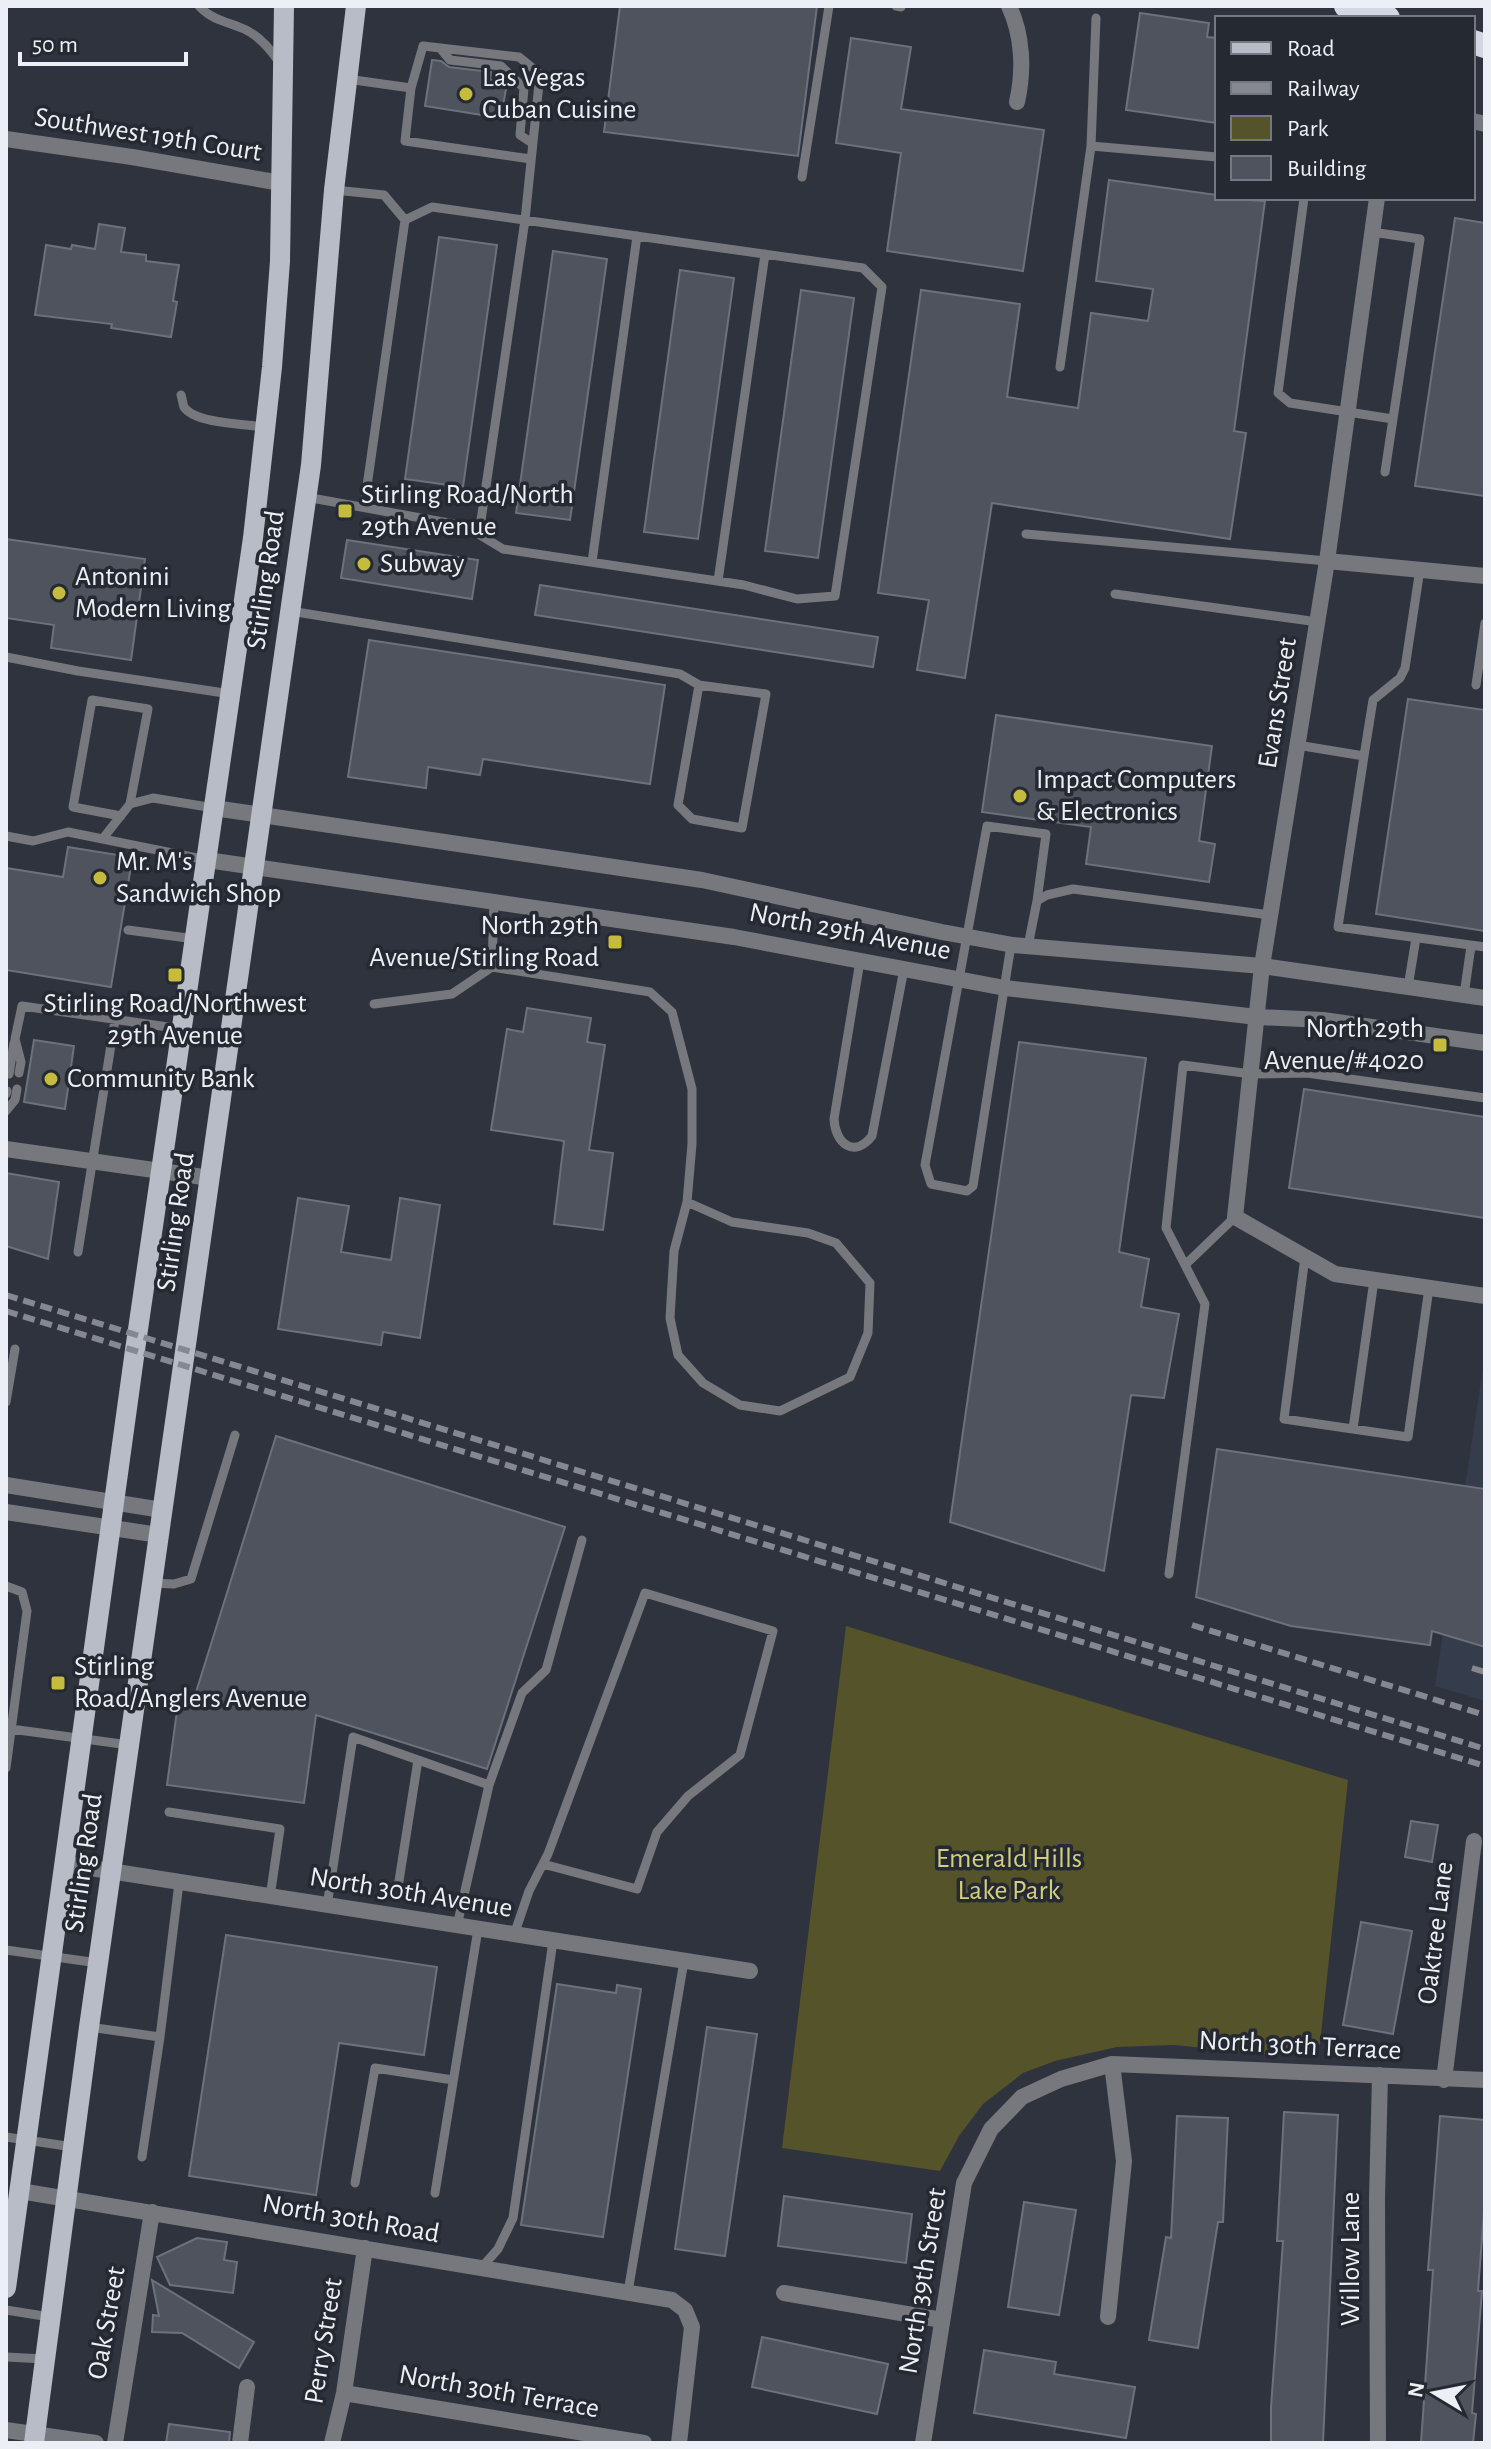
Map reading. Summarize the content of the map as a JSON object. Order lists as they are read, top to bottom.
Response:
{
  "streets": {
    "main road": ["Stirling Road"],
    "street": [
      "Southwest 19th Court",
      "Evans Street",
      "North 29th Avenue",
      "North 30th Avenue",
      "Oaktree Lane",
      "North 30th Terrace",
      "North 30th Road",
      "Willow Lane",
      "North 39th Street",
      "Oak Street",
      "Perry Street"
    ]
  },
  "crossings": [
    ["Southwest 19th Court", "Stirling Road"],
    ["Stirling Road", "North 29th Avenue"],
    ["Stirling Road", "North 30th Avenue"],
    ["Stirling Road", "North 30th Road"],
    ["Evans Street", "North 29th Avenue"],
    ["Oaktree Lane", "North 30th Terrace"],
    ["North 30th Terrace", "Willow Lane"],
    ["North 30th Terrace", "North 39th Street"],
    ["North 30th Terrace", "Perry Street"],
    ["North 30th Road", "Oak Street"],
    ["North 30th Road", "Perry Street"]
  ],
  "parks": ["Emerald Hills Lake Park"],
  "places": {
    "other": [
      "Las Vegas Cuban Cuisine",
      "Subway",
      "Antonini Modern Living",
      "Impact Computers & Electronics",
      "Mr. M's Sandwich Shop",
      "Community Bank"
    ],
    "transit": [
      "Stirling Road/North 29th Avenue",
      "North 29th Avenue/Stirling Road",
      "Stirling Road/Northwest 29th Avenue",
      "North 29th Avenue/#4020",
      "Stirling Road/Anglers Avenue"
    ]
  },
  "legend": [
    "Road",
    "Railway",
    "Park",
    "Building"
  ],
  "scale_bar": "50 m",
  "north": "left"
}
